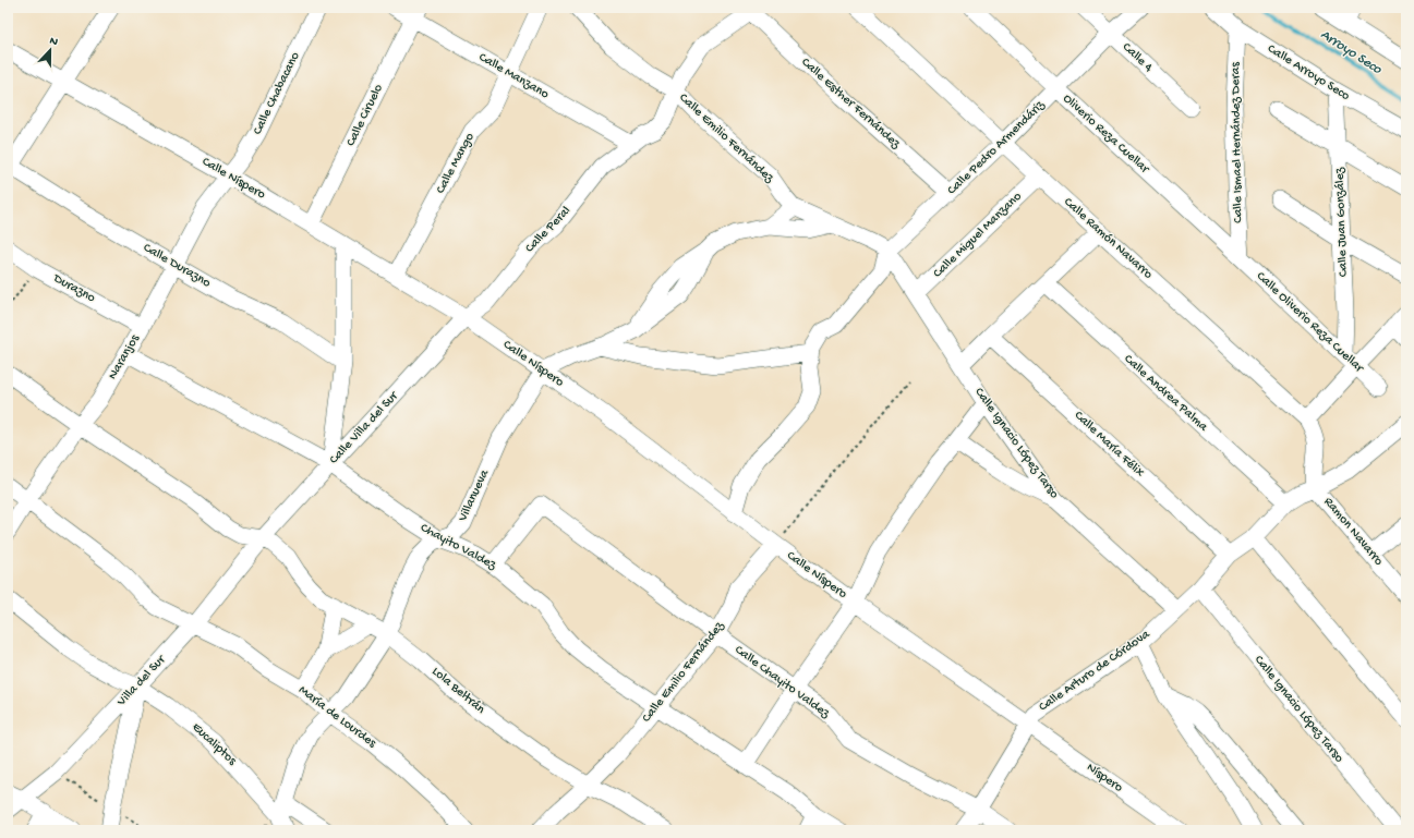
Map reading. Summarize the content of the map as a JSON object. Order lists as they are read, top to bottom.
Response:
{
  "streets": {
    "street": [
      "Calle 4",
      "Calle Arroyo Seco",
      "Calle Manzano",
      "Calle Chabacano",
      "Calle Esther Fernández",
      "Calle Ciruelo",
      "Oliverio Reza Cuellar",
      "Calle Emilio Fernández",
      "Calle Ismael Hernández Deras",
      "Calle Pedro Armendáriz",
      "Calle Mango",
      "Calle Níspero",
      "Calle Juan González",
      "Calle Peral",
      "Calle Miguel Manzano",
      "Calle Ramón Navarro",
      "Calle Durazno",
      "Durazno",
      "Calle Oliverio Reza Cuellar",
      "Naranjos",
      "Calle Andrea Palma",
      "Calle Villa del Sur",
      "Calle Ignacio López Tarso",
      "Calle María Félix",
      "Villanueva",
      "Ramon Navarro",
      "Chayito Valdez",
      "Calle Arturo de Córdova",
      "Villa del Sur",
      "Calle Chayito Valdez",
      "Lola Beltrán",
      "María de Lourdes",
      "Eucaliptos",
      "Níspero"
    ]
  },
  "crossings": [
    ["Calle 4", "Calle Pedro Armendáriz"],
    ["Calle Arroyo Seco", "Calle Ismael Hernández Deras"],
    ["Calle Arroyo Seco", "Calle Juan González"],
    ["Calle Manzano", "Calle Ciruelo"],
    ["Calle Manzano", "Calle Mango"],
    ["Calle Manzano", "Calle Peral"],
    ["Calle Chabacano", "Calle Níspero"],
    ["Calle Chabacano", "Naranjos"],
    ["Calle Esther Fernández", "Calle Pedro Armendáriz"],
    ["Calle Esther Fernández", "Calle Peral"],
    ["Calle Ciruelo", "Calle Níspero"],
    ["Oliverio Reza Cuellar", "Calle Ismael Hernández Deras"],
    ["Oliverio Reza Cuellar", "Calle Pedro Armendáriz"],
    ["Oliverio Reza Cuellar", "Calle Oliverio Reza Cuellar"],
    ["Calle Emilio Fernández", "Calle Pedro Armendáriz"],
    ["Calle Emilio Fernández", "Calle Níspero"],
    ["Calle Emilio Fernández", "Calle Peral"],
    ["Calle Emilio Fernández", "Calle Ignacio López Tarso"],
    ["Calle Emilio Fernández", "Chayito Valdez"],
    ["Calle Emilio Fernández", "Calle Chayito Valdez"],
    ["Calle Emilio Fernández", "Lola Beltrán"],
    ["Calle Ismael Hernández Deras", "Calle Oliverio Reza Cuellar"],
    ["Calle Pedro Armendáriz", "Calle Ramón Navarro"],
    ["Calle Pedro Armendáriz", "Calle Ignacio López Tarso"],
    ["Calle Mango", "Calle Níspero"],
    ["Calle Níspero", "Calle Peral"],
    ["Calle Níspero", "Naranjos"],
    ["Calle Níspero", "Calle Villa del Sur"],
    ["Calle Níspero", "Villanueva"],
    ["Calle Níspero", "Calle Arturo de Córdova"],
    ["Calle Níspero", "Níspero"],
    ["Calle Juan González", "Calle Oliverio Reza Cuellar"],
    ["Calle Peral", "Calle Villa del Sur"],
    ["Calle Miguel Manzano", "Calle Ramón Navarro"],
    ["Calle Miguel Manzano", "Calle Ignacio López Tarso"],
    ["Calle Ramón Navarro", "Ramon Navarro"],
    ["Calle Ramón Navarro", "Calle Arturo de Córdova"],
    ["Calle Durazno", "Naranjos"],
    ["Durazno", "Naranjos"],
    ["Naranjos", "Chayito Valdez"],
    ["Naranjos", "María de Lourdes"],
    ["Calle Andrea Palma", "Calle Arturo de Córdova"],
    ["Calle Villa del Sur", "Chayito Valdez"],
    ["Calle Villa del Sur", "Villa del Sur"],
    ["Calle Villa del Sur", "Lola Beltrán"],
    ["Calle Ignacio López Tarso", "Calle Arturo de Córdova"],
    ["Calle María Félix", "Calle Arturo de Córdova"],
    ["Villanueva", "Chayito Valdez"],
    ["Villanueva", "Lola Beltrán"],
    ["Villanueva", "María de Lourdes"],
    ["Villanueva", "Eucaliptos"],
    ["Ramon Navarro", "Calle Arturo de Córdova"],
    ["Chayito Valdez", "Calle Chayito Valdez"],
    ["Calle Arturo de Córdova", "Calle Chayito Valdez"],
    ["Calle Arturo de Córdova", "Níspero"],
    ["Villa del Sur", "Lola Beltrán"],
    ["Villa del Sur", "María de Lourdes"],
    ["Villa del Sur", "Eucaliptos"]
  ],
  "water": ["Arroyo Seco"],
  "north": "top"
}
